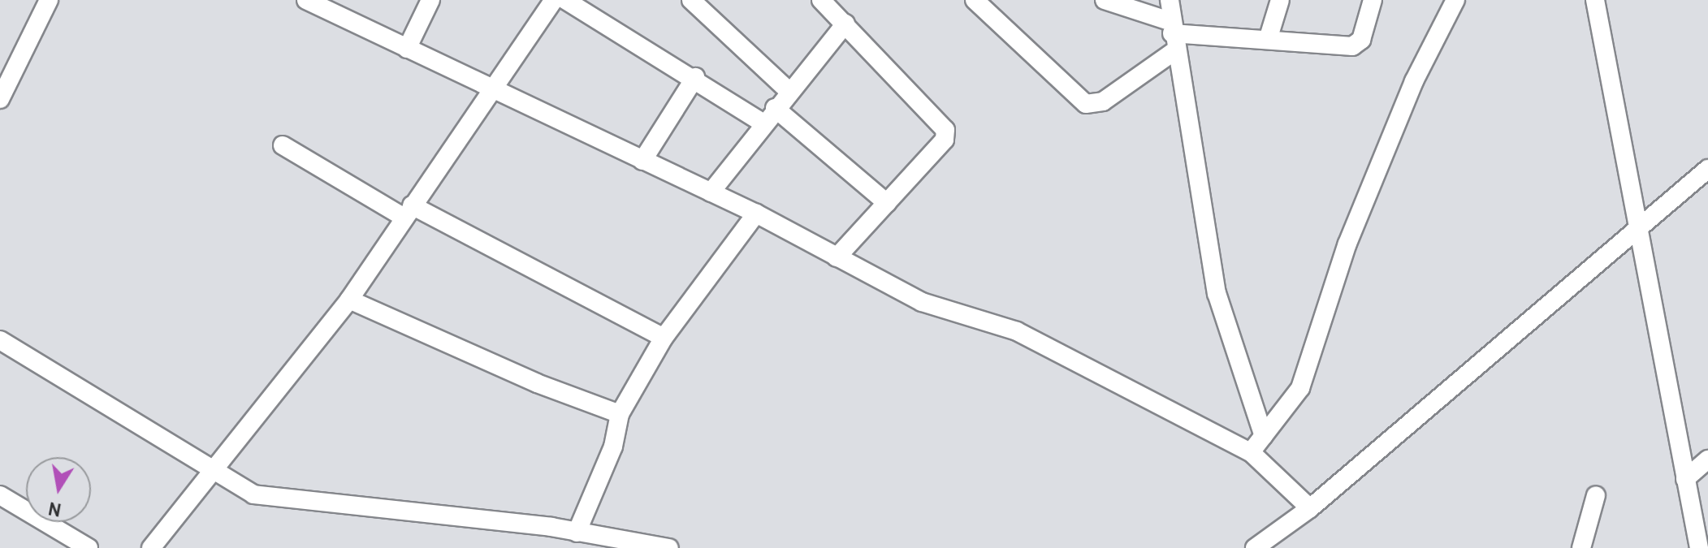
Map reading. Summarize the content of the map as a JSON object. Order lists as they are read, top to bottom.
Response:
{
  "north": "bottom"
}
